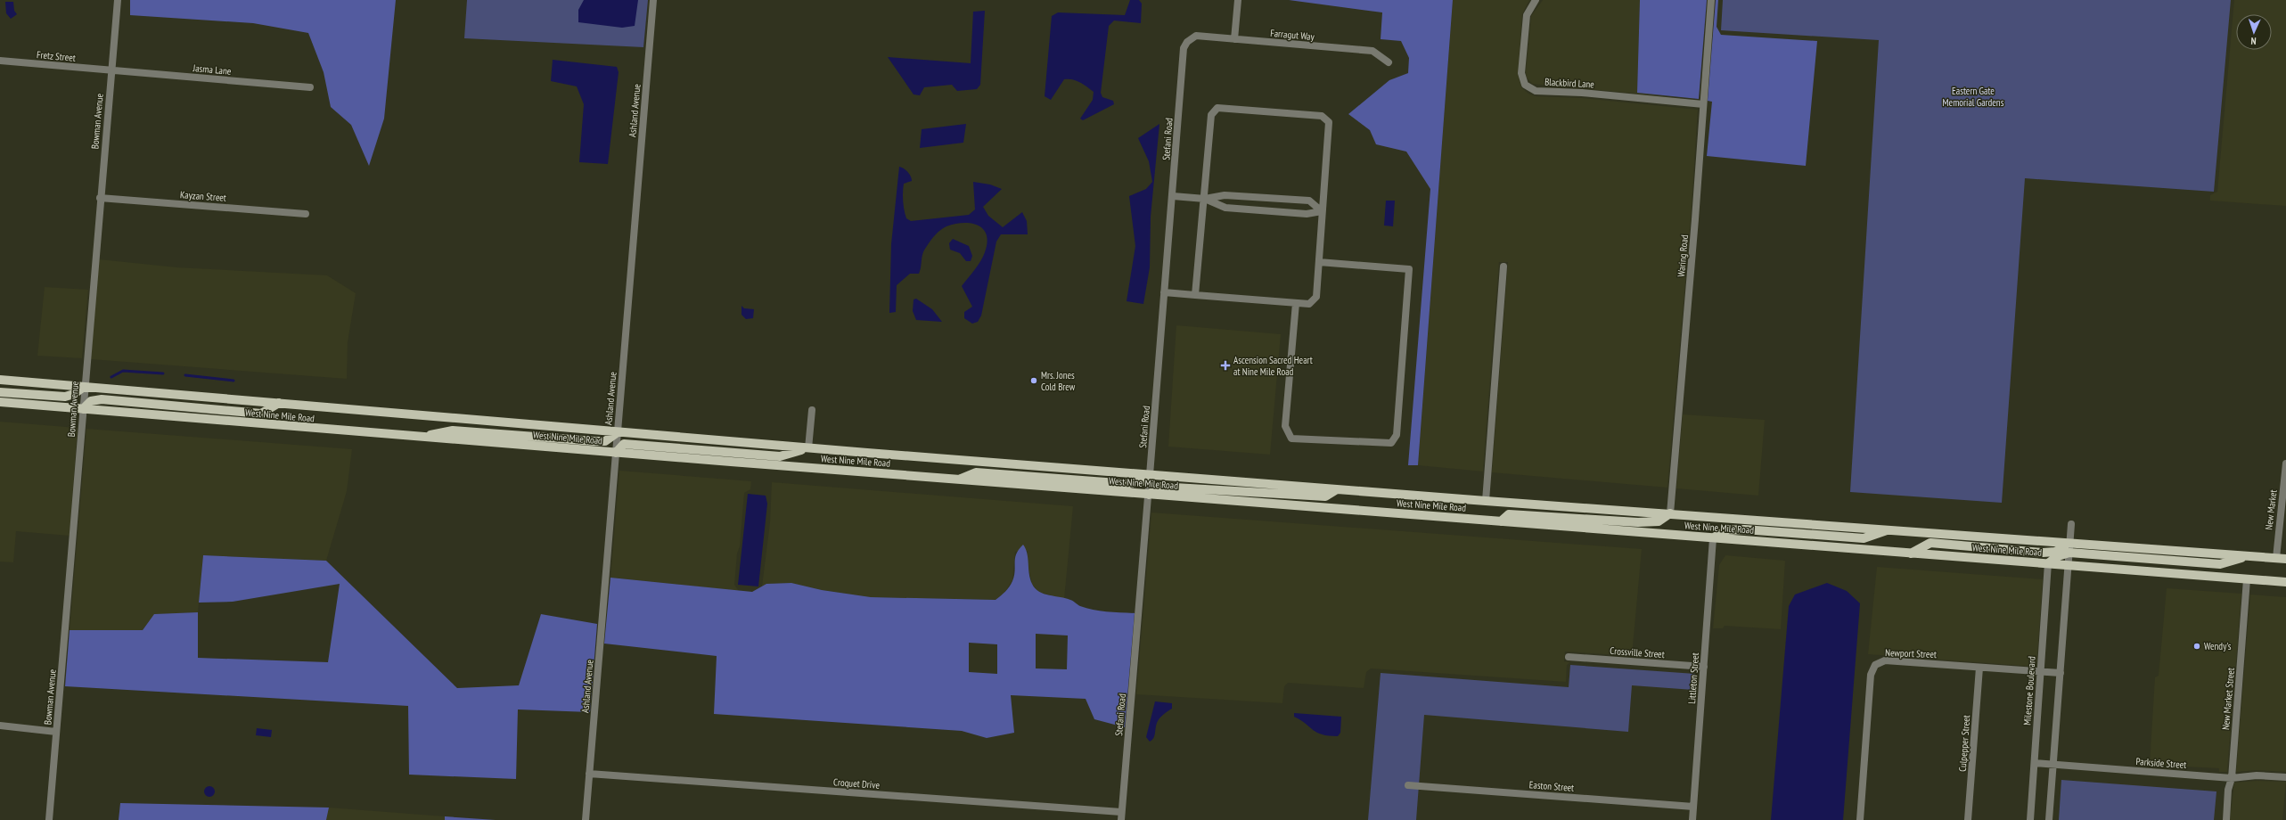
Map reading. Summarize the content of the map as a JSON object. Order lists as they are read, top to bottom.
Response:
{
  "streets": {
    "main road": ["West Nine Mile Road"],
    "street": [
      "Farragut Way",
      "Fretz Street",
      "Jasma Lane",
      "Blackbird Lane",
      "Ashland Avenue",
      "Bowman Avenue",
      "Stefani Road",
      "Kayzan Street",
      "Waring Road",
      "New Market",
      "Crossville Street",
      "Newport Street",
      "Littleton Street",
      "Milestone Boulevard",
      "New Market Street",
      "Culpepper Street",
      "Parkside Street",
      "Croquet Drive",
      "Easton Street"
    ]
  },
  "crossings": [
    ["Farragut Way", "Stefani Road"],
    ["Fretz Street", "Jasma Lane"],
    ["Fretz Street", "Bowman Avenue"],
    ["Jasma Lane", "Bowman Avenue"],
    ["Blackbird Lane", "Waring Road"],
    ["Ashland Avenue", "West Nine Mile Road"],
    ["Ashland Avenue", "Croquet Drive"],
    ["Bowman Avenue", "Kayzan Street"],
    ["Bowman Avenue", "West Nine Mile Road"],
    ["Stefani Road", "West Nine Mile Road"],
    ["Stefani Road", "Croquet Drive"],
    ["Waring Road", "West Nine Mile Road"],
    ["West Nine Mile Road", "New Market"],
    ["West Nine Mile Road", "Littleton Street"],
    ["West Nine Mile Road", "Milestone Boulevard"],
    ["West Nine Mile Road", "New Market Street"],
    ["Crossville Street", "Littleton Street"],
    ["Newport Street", "Milestone Boulevard"],
    ["Newport Street", "Culpepper Street"],
    ["Littleton Street", "Easton Street"],
    ["Milestone Boulevard", "Parkside Street"],
    ["New Market Street", "Parkside Street"]
  ],
  "parks": ["Eastern Gate Memorial Gardens"],
  "places": {
    "health": ["Ascension Sacred Heart at Nine Mile Road"],
    "other": ["Mrs. Jones Cold Brew", "Wendy's"]
  },
  "north": "bottom"
}
